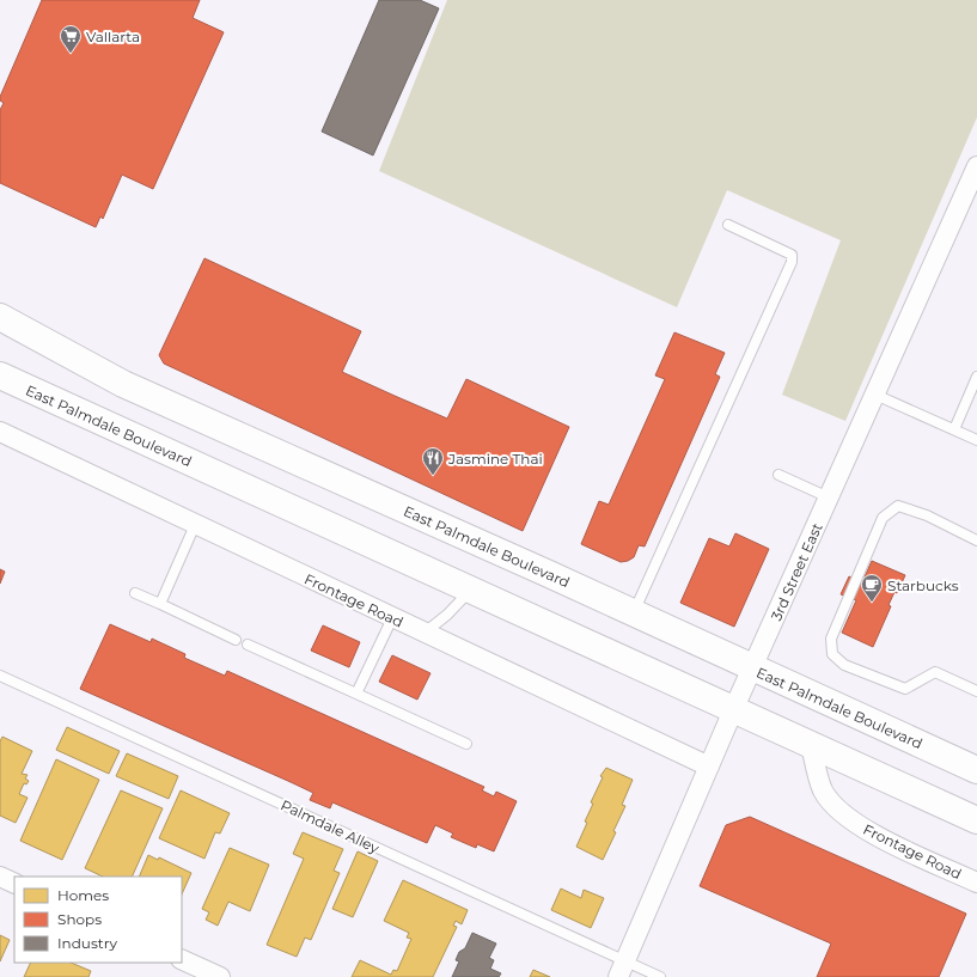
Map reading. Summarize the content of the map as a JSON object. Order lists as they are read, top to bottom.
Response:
{
  "streets": {
    "highway": ["East Palmdale Boulevard"],
    "street": ["3rd Street East", "Frontage Road"],
    "lane": ["Palmdale Alley"]
  },
  "crossings": [
    ["East Palmdale Boulevard", "3rd Street East"],
    ["East Palmdale Boulevard", "Frontage Road"],
    ["3rd Street East", "Frontage Road"],
    ["3rd Street East", "Palmdale Alley"]
  ],
  "places": {
    "supermarket": ["Vallarta"],
    "restaurant": ["Jasmine Thai"],
    "cafe": ["Starbucks"]
  },
  "legend": ["Homes", "Shops", "Industry"]
}
